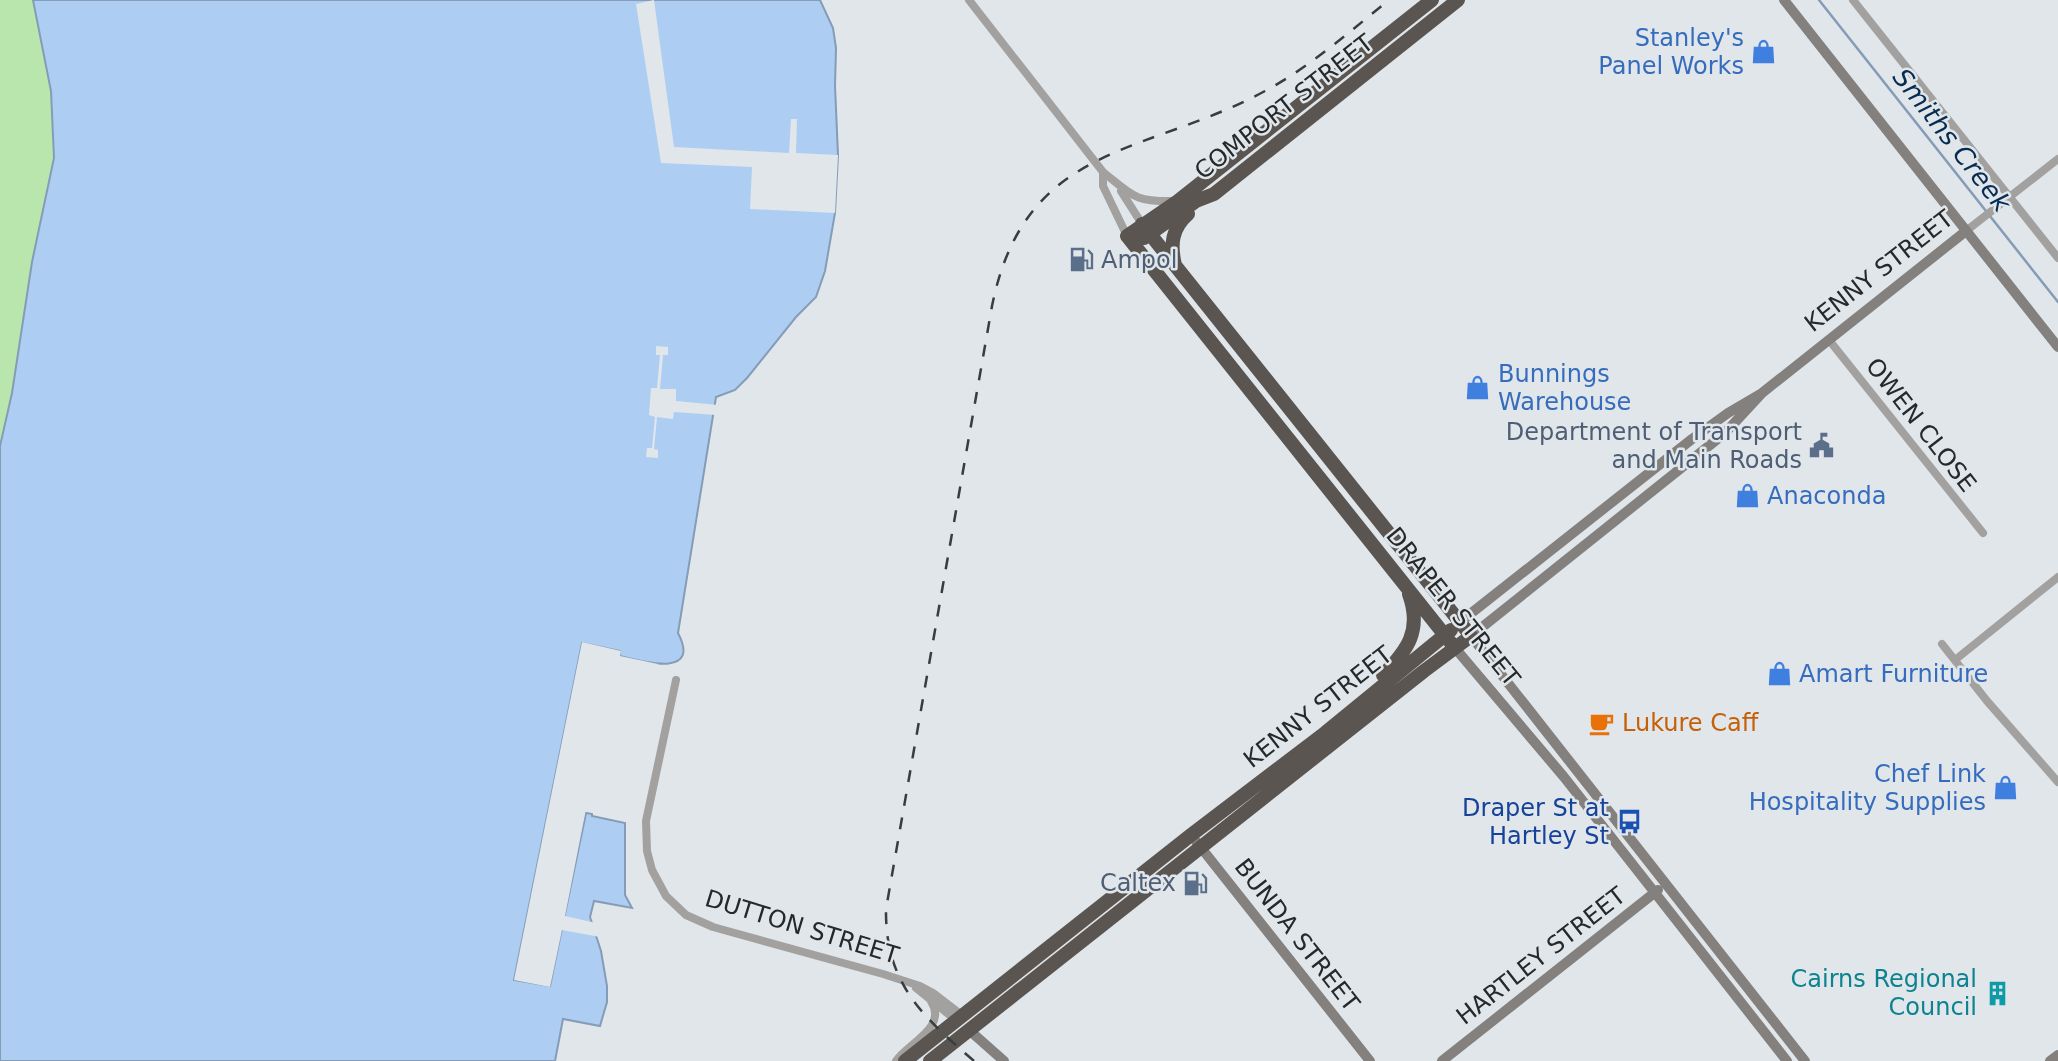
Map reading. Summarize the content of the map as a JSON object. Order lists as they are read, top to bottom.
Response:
{
  "streets": {
    "highway": [
      "COMPORT STREET",
      "KENNY STREET",
      "DRAPER STREET",
      "DUTTON STREET"
    ],
    "street": ["OWEN CLOSE", "BUNDA STREET", "HARTLEY STREET"]
  },
  "crossings": [
    ["COMPORT STREET", "DRAPER STREET"],
    ["KENNY STREET", "OWEN CLOSE"],
    ["KENNY STREET", "DRAPER STREET"],
    ["KENNY STREET", "DUTTON STREET"],
    ["KENNY STREET", "BUNDA STREET"],
    ["DRAPER STREET", "HARTLEY STREET"]
  ],
  "water": ["Smiths Creek"],
  "places": {
    "shop": [
      "Stanley's Panel Works",
      "Bunnings Warehouse",
      "Anaconda",
      "Amart Furniture",
      "Chef Link Hospitality Supplies"
    ],
    "fuel station": ["Ampol", "Caltex"],
    "public building": ["Department of Transport and Main Roads"],
    "cafe": ["Lukure Caff"],
    "bus stop": ["Draper St at Hartley St"],
    "building": ["Cairns Regional Council"]
  }
}
